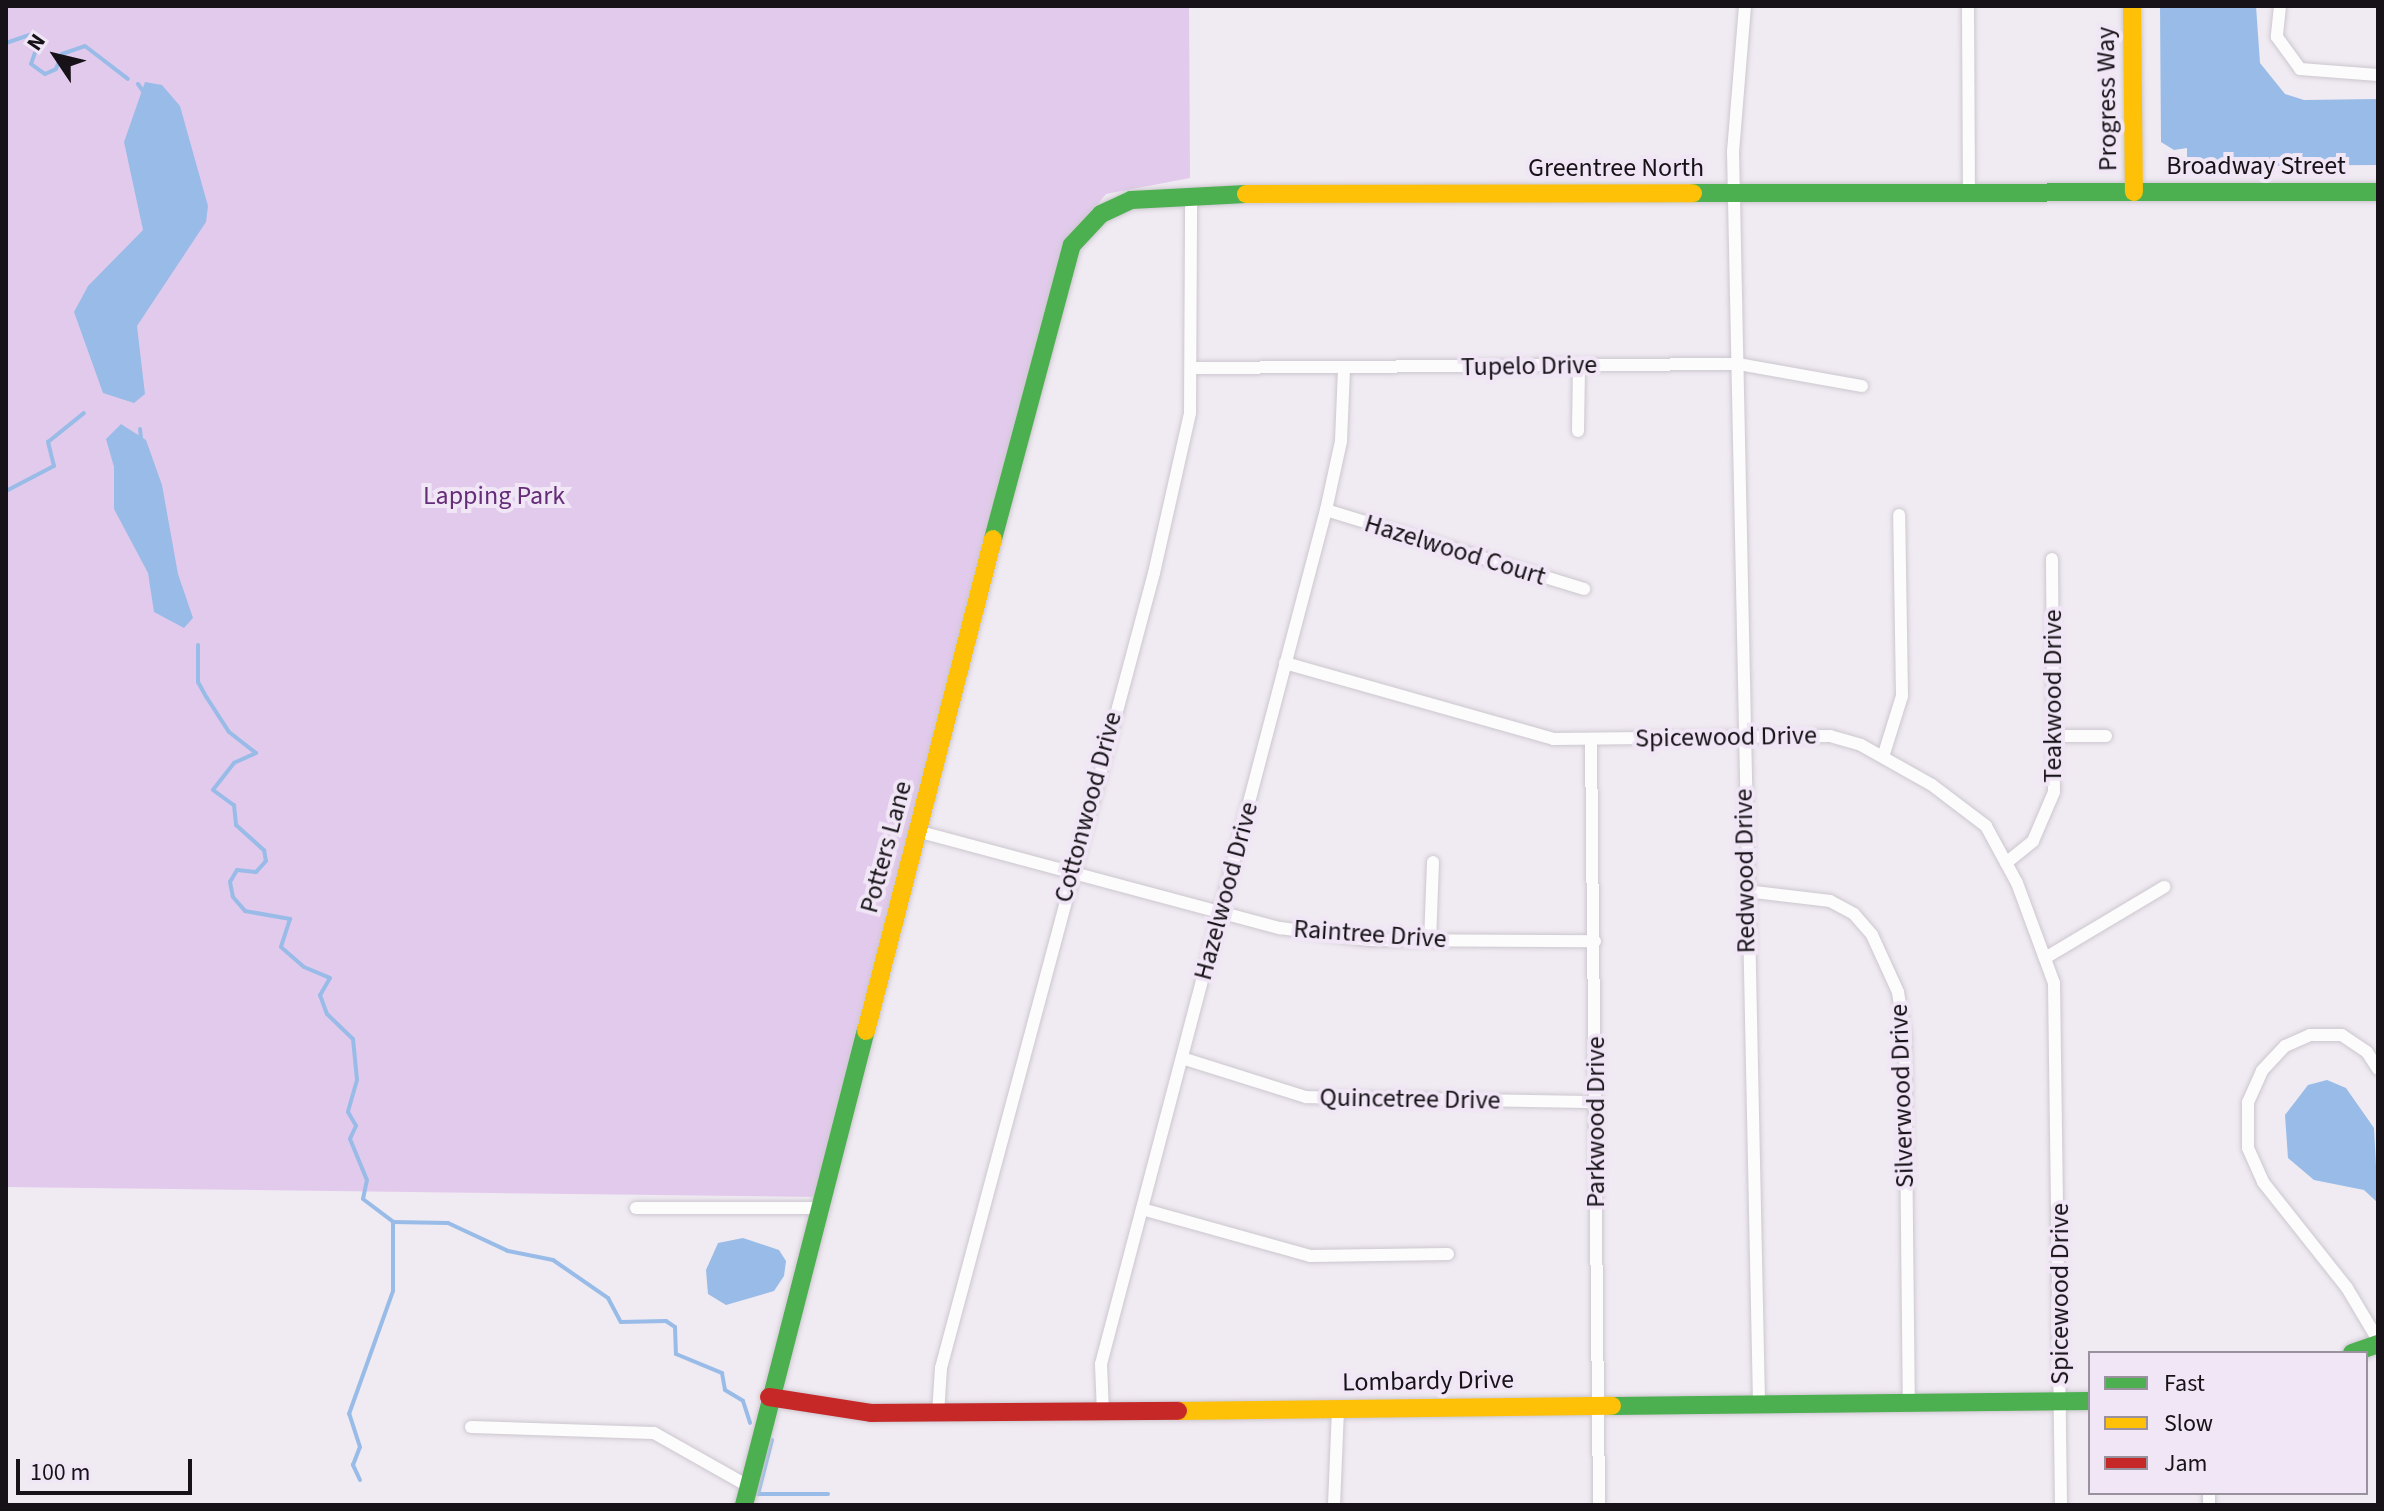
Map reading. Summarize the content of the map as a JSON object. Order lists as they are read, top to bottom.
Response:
{
  "streets": {
    "main road": [
      "Progress Way",
      "Broadway Street",
      "Greentree North",
      "Potters Lane",
      "Lombardy Drive"
    ],
    "street": [
      "Tupelo Drive",
      "Hazelwood Court",
      "Teakwood Drive",
      "Spicewood Drive",
      "Cottonwood Drive",
      "Redwood Drive",
      "Hazelwood Drive",
      "Raintree Drive",
      "Silverwood Drive",
      "Quincetree Drive",
      "Parkwood Drive"
    ]
  },
  "crossings": [
    ["Progress Way", "Broadway Street"],
    ["Progress Way", "Greentree North"],
    ["Broadway Street", "Greentree North"],
    ["Greentree North", "Cottonwood Drive"],
    ["Greentree North", "Potters Lane"],
    ["Greentree North", "Redwood Drive"],
    ["Tupelo Drive", "Cottonwood Drive"],
    ["Tupelo Drive", "Redwood Drive"],
    ["Tupelo Drive", "Hazelwood Drive"],
    ["Hazelwood Court", "Hazelwood Drive"],
    ["Teakwood Drive", "Spicewood Drive"],
    ["Spicewood Drive", "Redwood Drive"],
    ["Spicewood Drive", "Hazelwood Drive"],
    ["Spicewood Drive", "Parkwood Drive"],
    ["Spicewood Drive", "Lombardy Drive"],
    ["Cottonwood Drive", "Raintree Drive"],
    ["Cottonwood Drive", "Lombardy Drive"],
    ["Potters Lane", "Raintree Drive"],
    ["Potters Lane", "Lombardy Drive"],
    ["Redwood Drive", "Silverwood Drive"],
    ["Redwood Drive", "Lombardy Drive"],
    ["Hazelwood Drive", "Raintree Drive"],
    ["Hazelwood Drive", "Quincetree Drive"],
    ["Hazelwood Drive", "Lombardy Drive"],
    ["Raintree Drive", "Parkwood Drive"],
    ["Silverwood Drive", "Lombardy Drive"],
    ["Quincetree Drive", "Parkwood Drive"],
    ["Parkwood Drive", "Lombardy Drive"]
  ],
  "parks": ["Lapping Park"],
  "legend": ["Fast", "Slow", "Jam"],
  "scale_bar": "100 m",
  "north": "top left"
}
